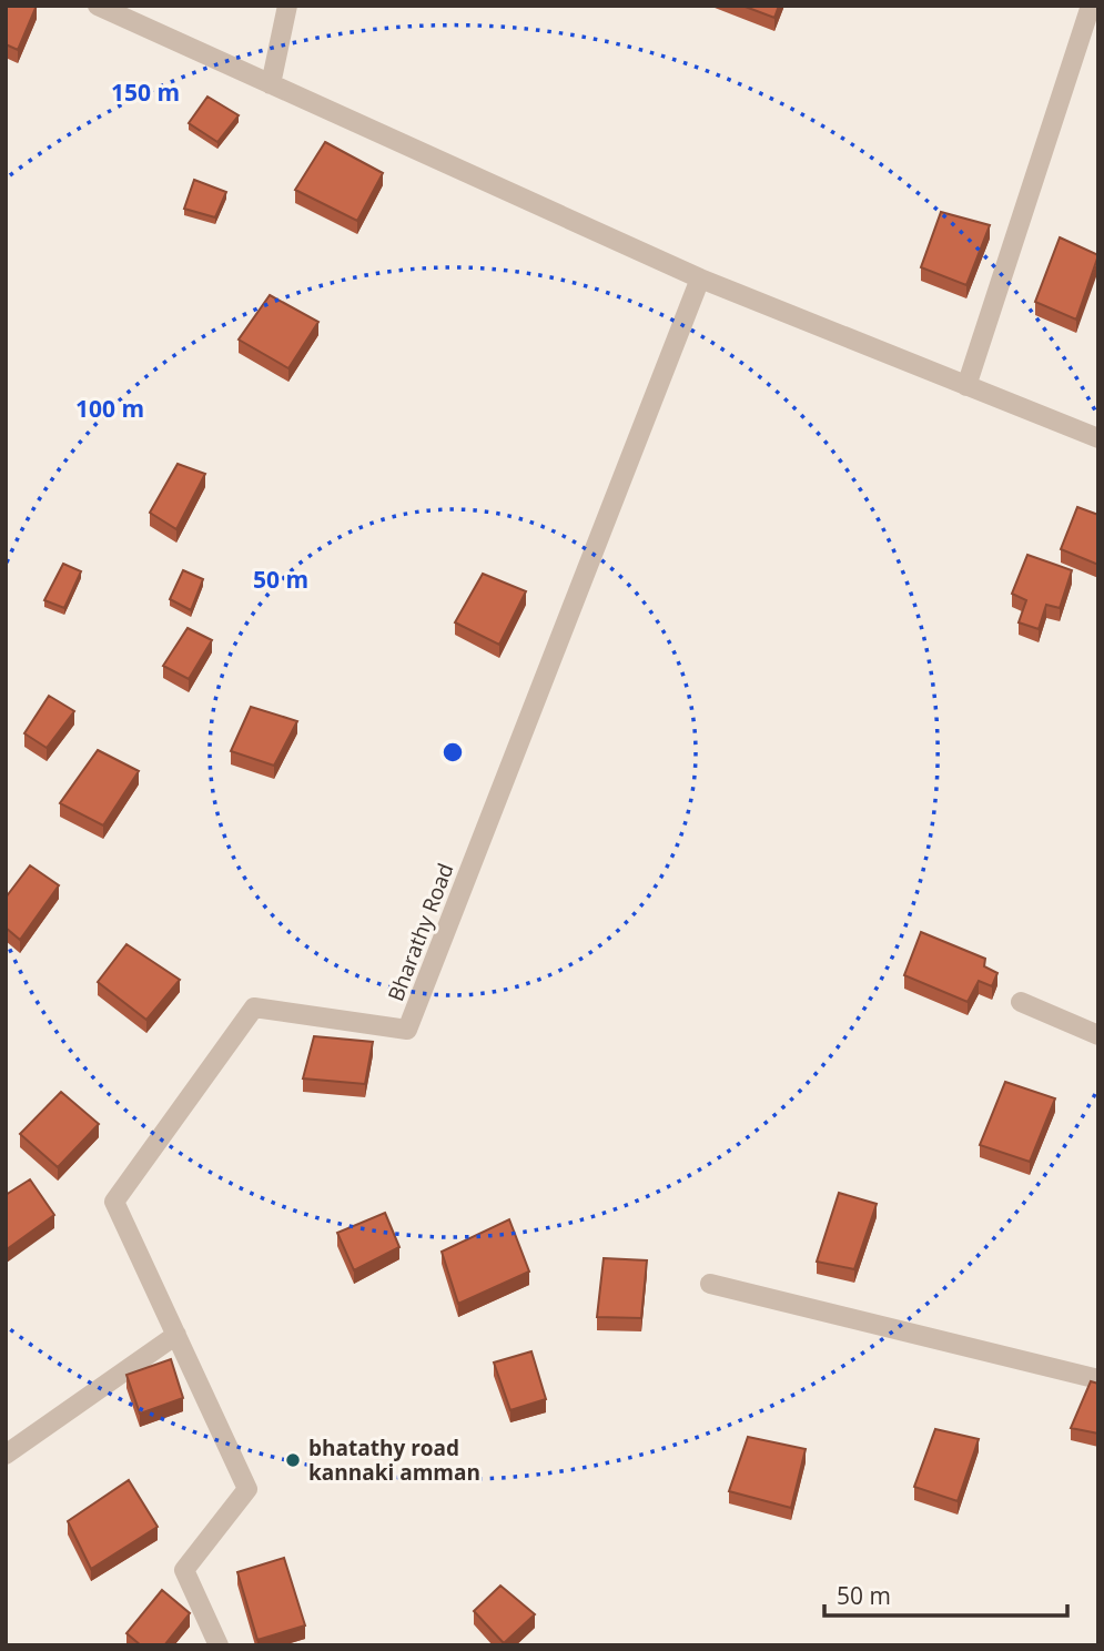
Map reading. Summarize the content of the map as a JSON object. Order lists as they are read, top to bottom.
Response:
{
  "streets": {
    "street": ["Bharathy Road"]
  },
  "places": ["bhatathy road kannaki amman"],
  "scale_bar": "50 m",
  "rings": ["150 m", "100 m", "50 m"]
}
